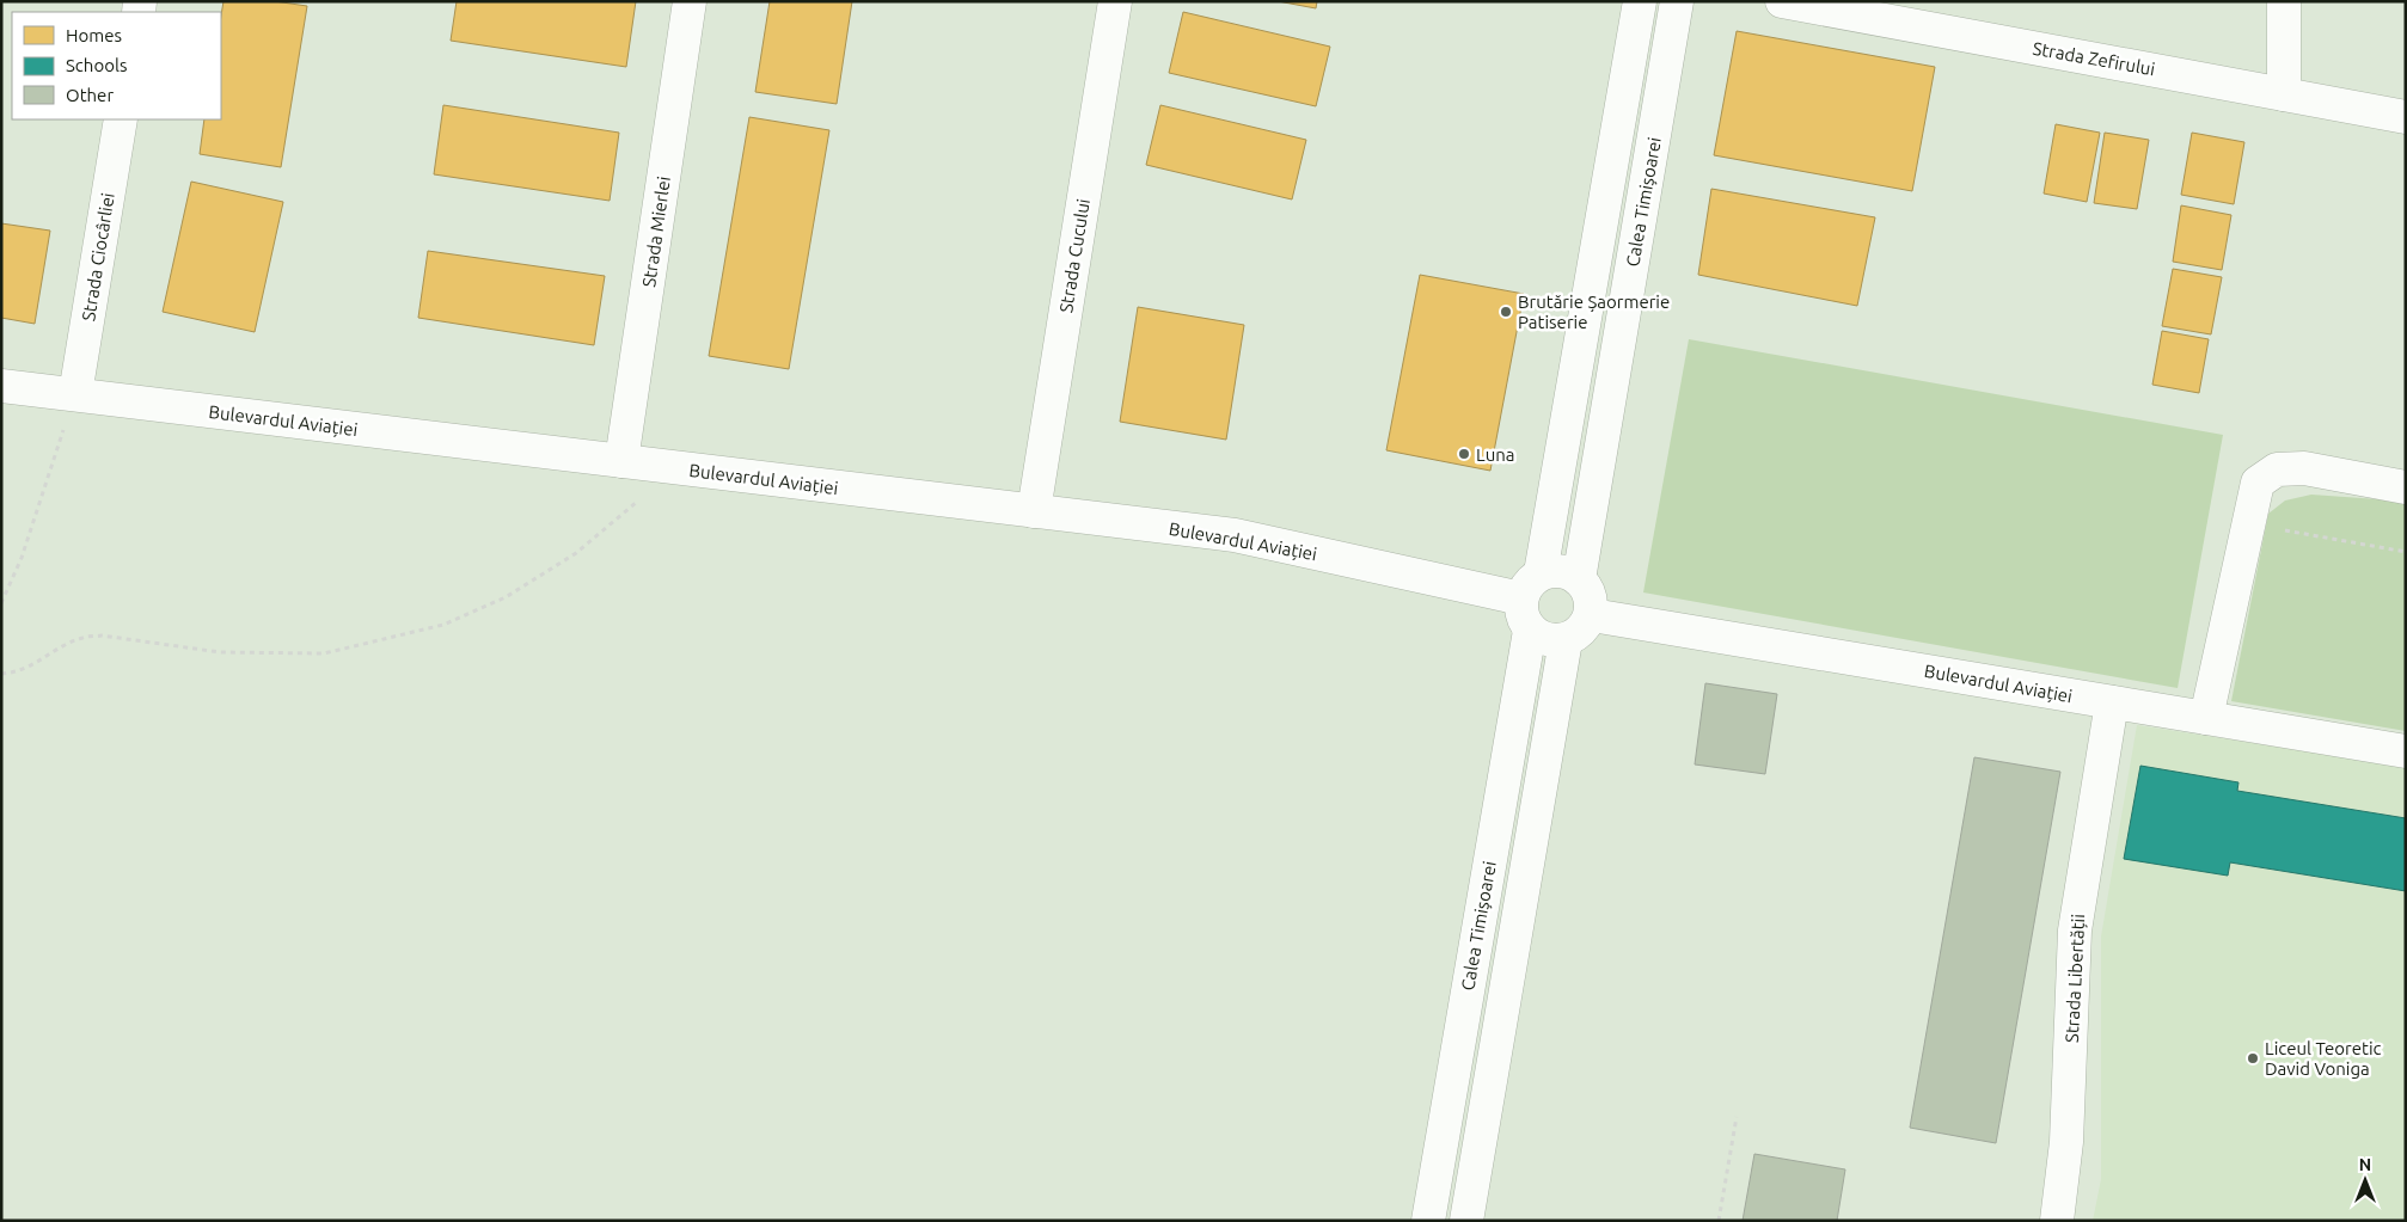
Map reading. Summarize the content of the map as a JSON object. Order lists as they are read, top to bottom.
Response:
{
  "streets": {
    "street": [
      "Strada Zefirului",
      "Calea Timișoarei",
      "Strada Mierlei",
      "Strada Cucului",
      "Strada Ciocârliei",
      "Bulevardul Aviației",
      "Strada Libertății"
    ]
  },
  "crossings": [
    ["Calea Timișoarei", "Bulevardul Aviației"],
    ["Strada Mierlei", "Bulevardul Aviației"],
    ["Strada Cucului", "Bulevardul Aviației"],
    ["Strada Ciocârliei", "Bulevardul Aviației"],
    ["Bulevardul Aviației", "Strada Libertății"]
  ],
  "places": ["Brutărie Șaormerie Patiserie", "Luna", "Liceul Teoretic David Voniga"],
  "legend": ["Homes", "Schools", "Other"],
  "north": "top"
}
